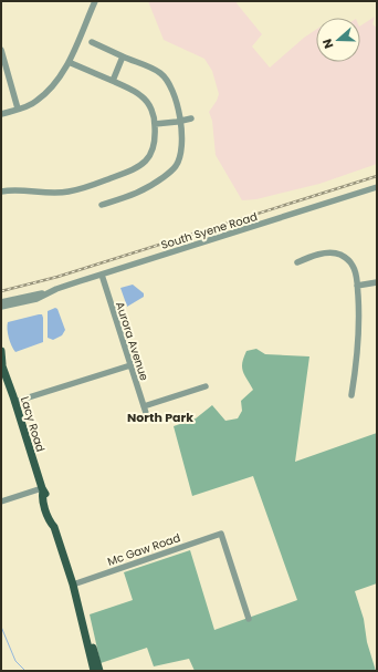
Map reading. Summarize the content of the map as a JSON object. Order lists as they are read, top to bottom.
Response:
{
  "streets": {
    "main road": ["Lacy Road"],
    "street": ["South Syene Road", "Aurora Avenue", "Mc Gaw Road"]
  },
  "crossings": [
    ["South Syene Road", "Aurora Avenue"],
    ["Lacy Road", "Mc Gaw Road"]
  ],
  "districts": ["North Park"],
  "north": "left"
}
